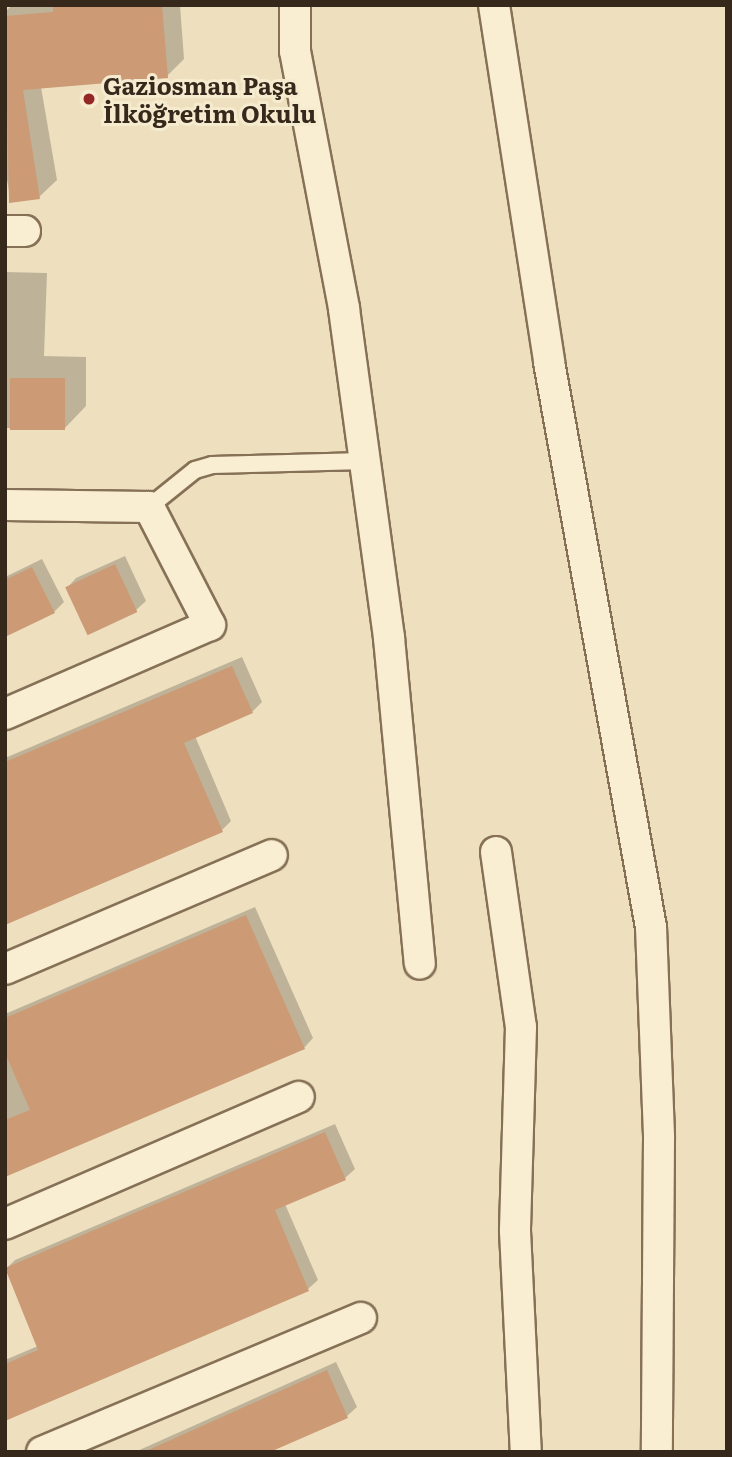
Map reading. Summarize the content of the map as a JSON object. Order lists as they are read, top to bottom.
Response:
{
  "places": ["Gaziosman Paşa İlköğretim Okulu"]
}
